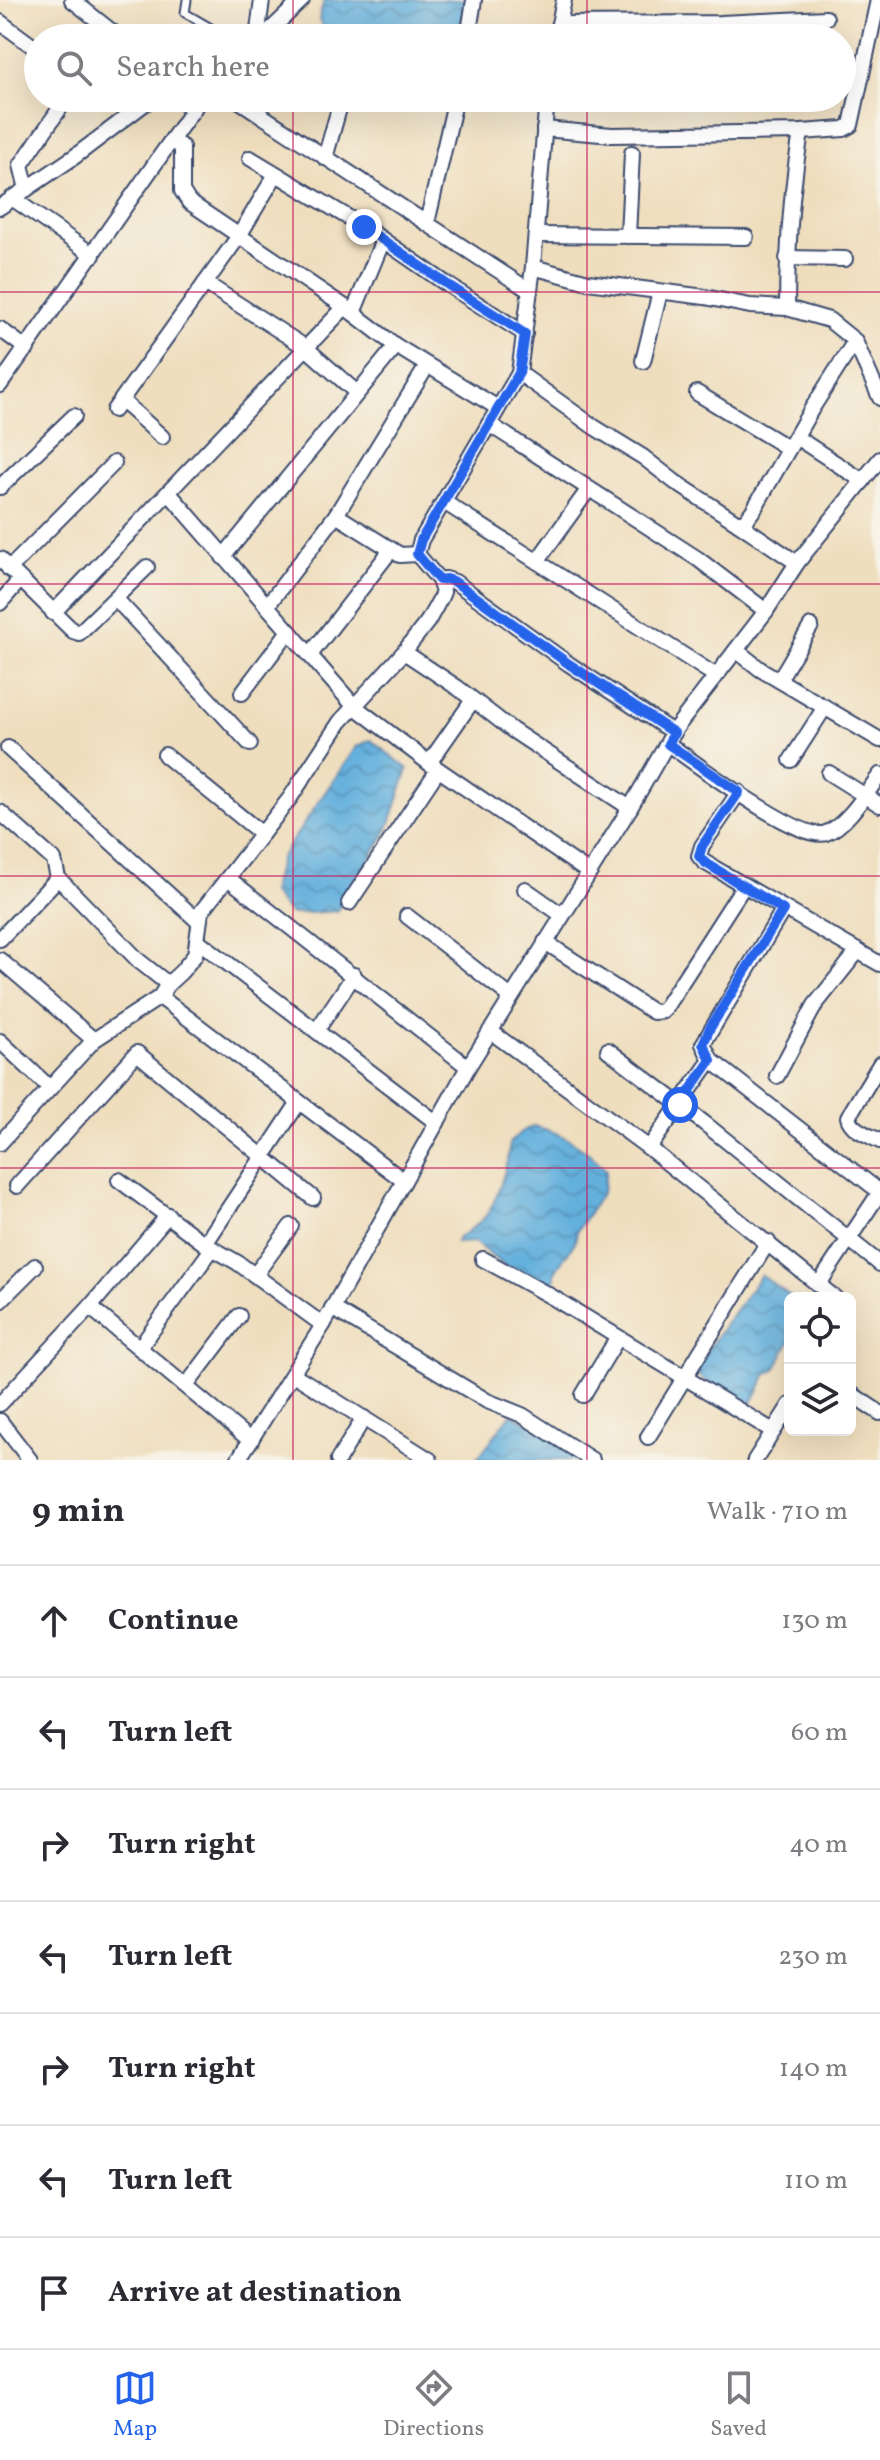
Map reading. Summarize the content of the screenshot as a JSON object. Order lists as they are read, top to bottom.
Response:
{
  "page": {
    "search": "Search here",
    "heading": ["9 min", "Walk · 710 m"],
    "list": [
      ["Continue", "130 m"],
      ["Turn left", "60 m"],
      ["Turn right", "40 m"],
      ["Turn left", "230 m"],
      ["Turn right", "140 m"],
      ["Turn left", "110 m"],
      "Arrive at destination"
    ],
    "nav": ["Map", "Directions", "Saved"]
  }
}
